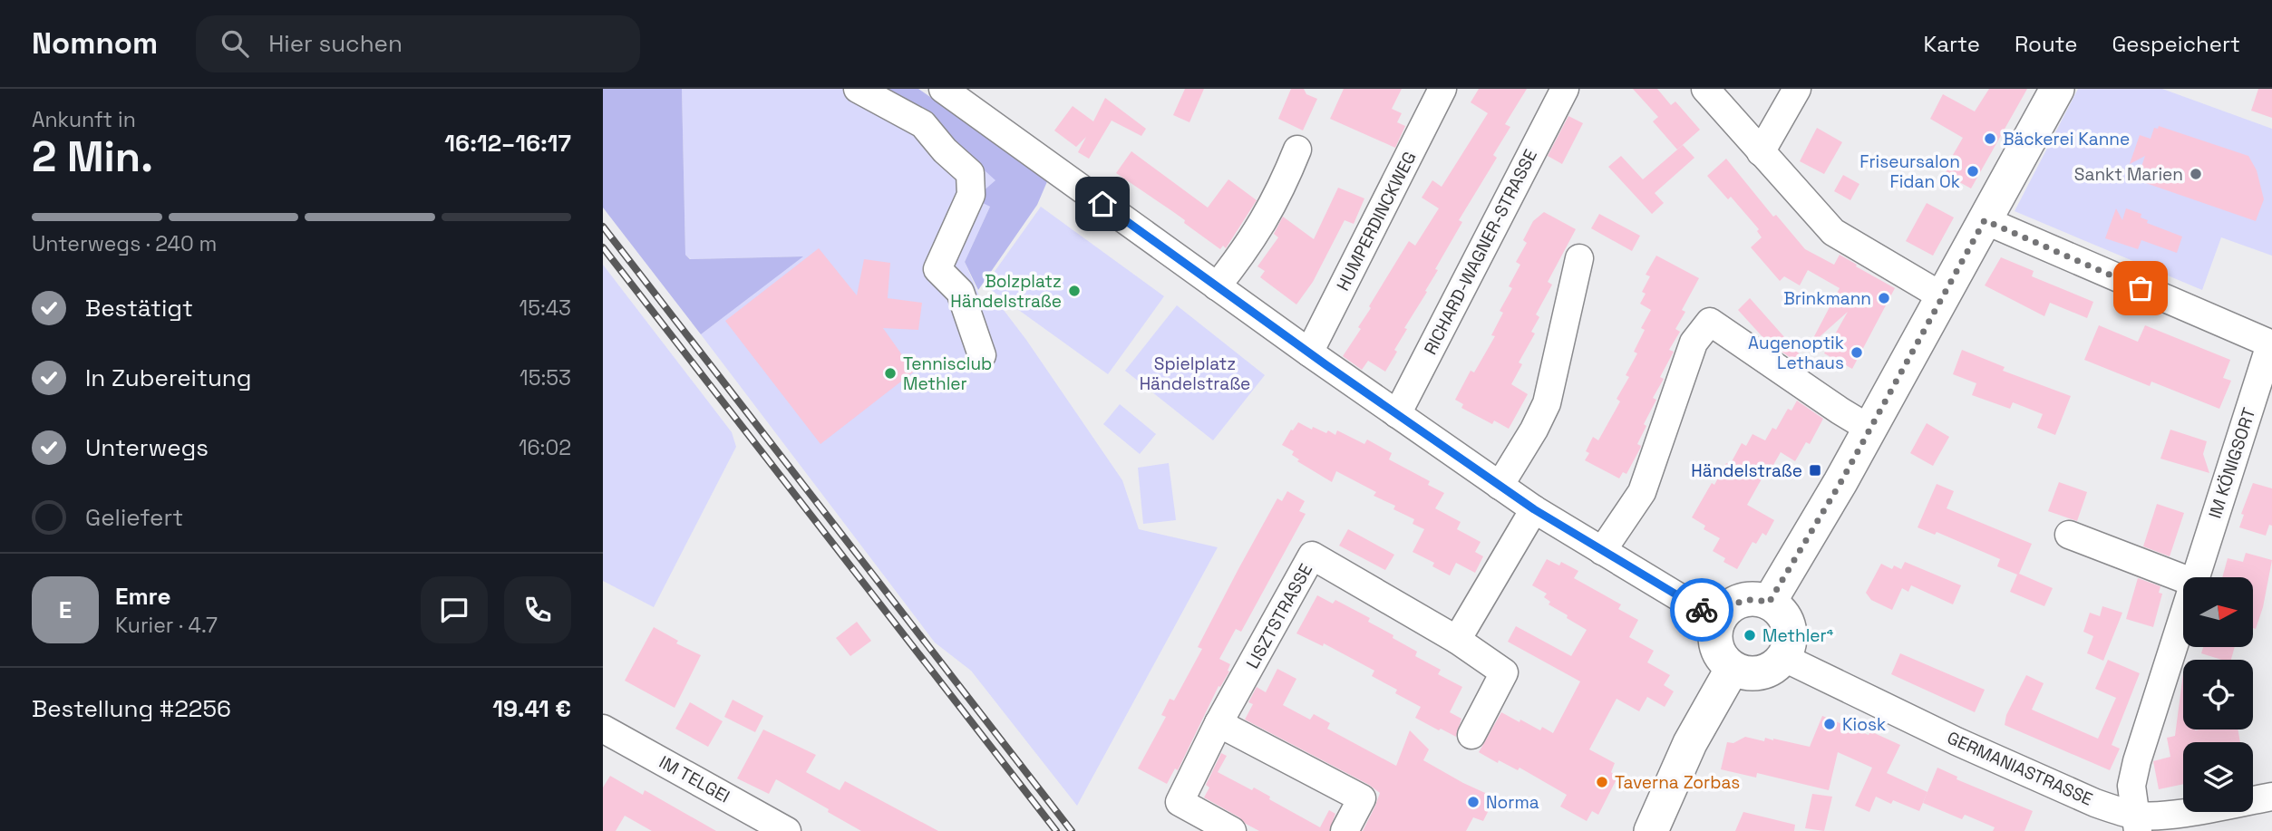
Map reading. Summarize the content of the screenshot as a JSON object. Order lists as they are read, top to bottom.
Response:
{
  "streets": {
    "street": [
      "HUMPERDINCKWEG",
      "RICHARD-WAGNER-STRASSE",
      "IM KÖNIGSORT",
      "LISZTSTRASSE",
      "GERMANIASTRASSE",
      "IM TELGEI"
    ]
  },
  "crossings": [
    ["IM KÖNIGSORT", "GERMANIASTRASSE"]
  ],
  "parks": ["Spielplatz Händelstraße"],
  "places": {
    "other": [
      "Bäckerei Kanne",
      "Friseursalon Fidan Ok",
      "Sankt Marien",
      "Bolzplatz Händelstraße",
      "Brinkmann",
      "Augenoptik Lethaus",
      "Tennisclub Methler",
      "Methler⁴",
      "Kiosk",
      "Taverna Zorbas",
      "Norma"
    ],
    "transit": ["Händelstraße"]
  },
  "north": "right",
  "page": {
    "header": "Nomnom",
    "search": "Hier suchen",
    "nav": ["Karte", "Route", "Gespeichert"],
    "heading": ["2 Min.", "Ankunft in", "16:12–16:17"],
    "panel": [
      "Emre",
      "Kurier · 4.7",
      "Bestellung #2256",
      "19.41 €"
    ],
    "bar": "Unterwegs · 240 m",
    "list": [
      ["Bestätigt", "15:43"],
      ["In Zubereitung", "15:53"],
      ["Unterwegs", "16:02"],
      "Geliefert"
    ],
    "round": "E"
  }
}
